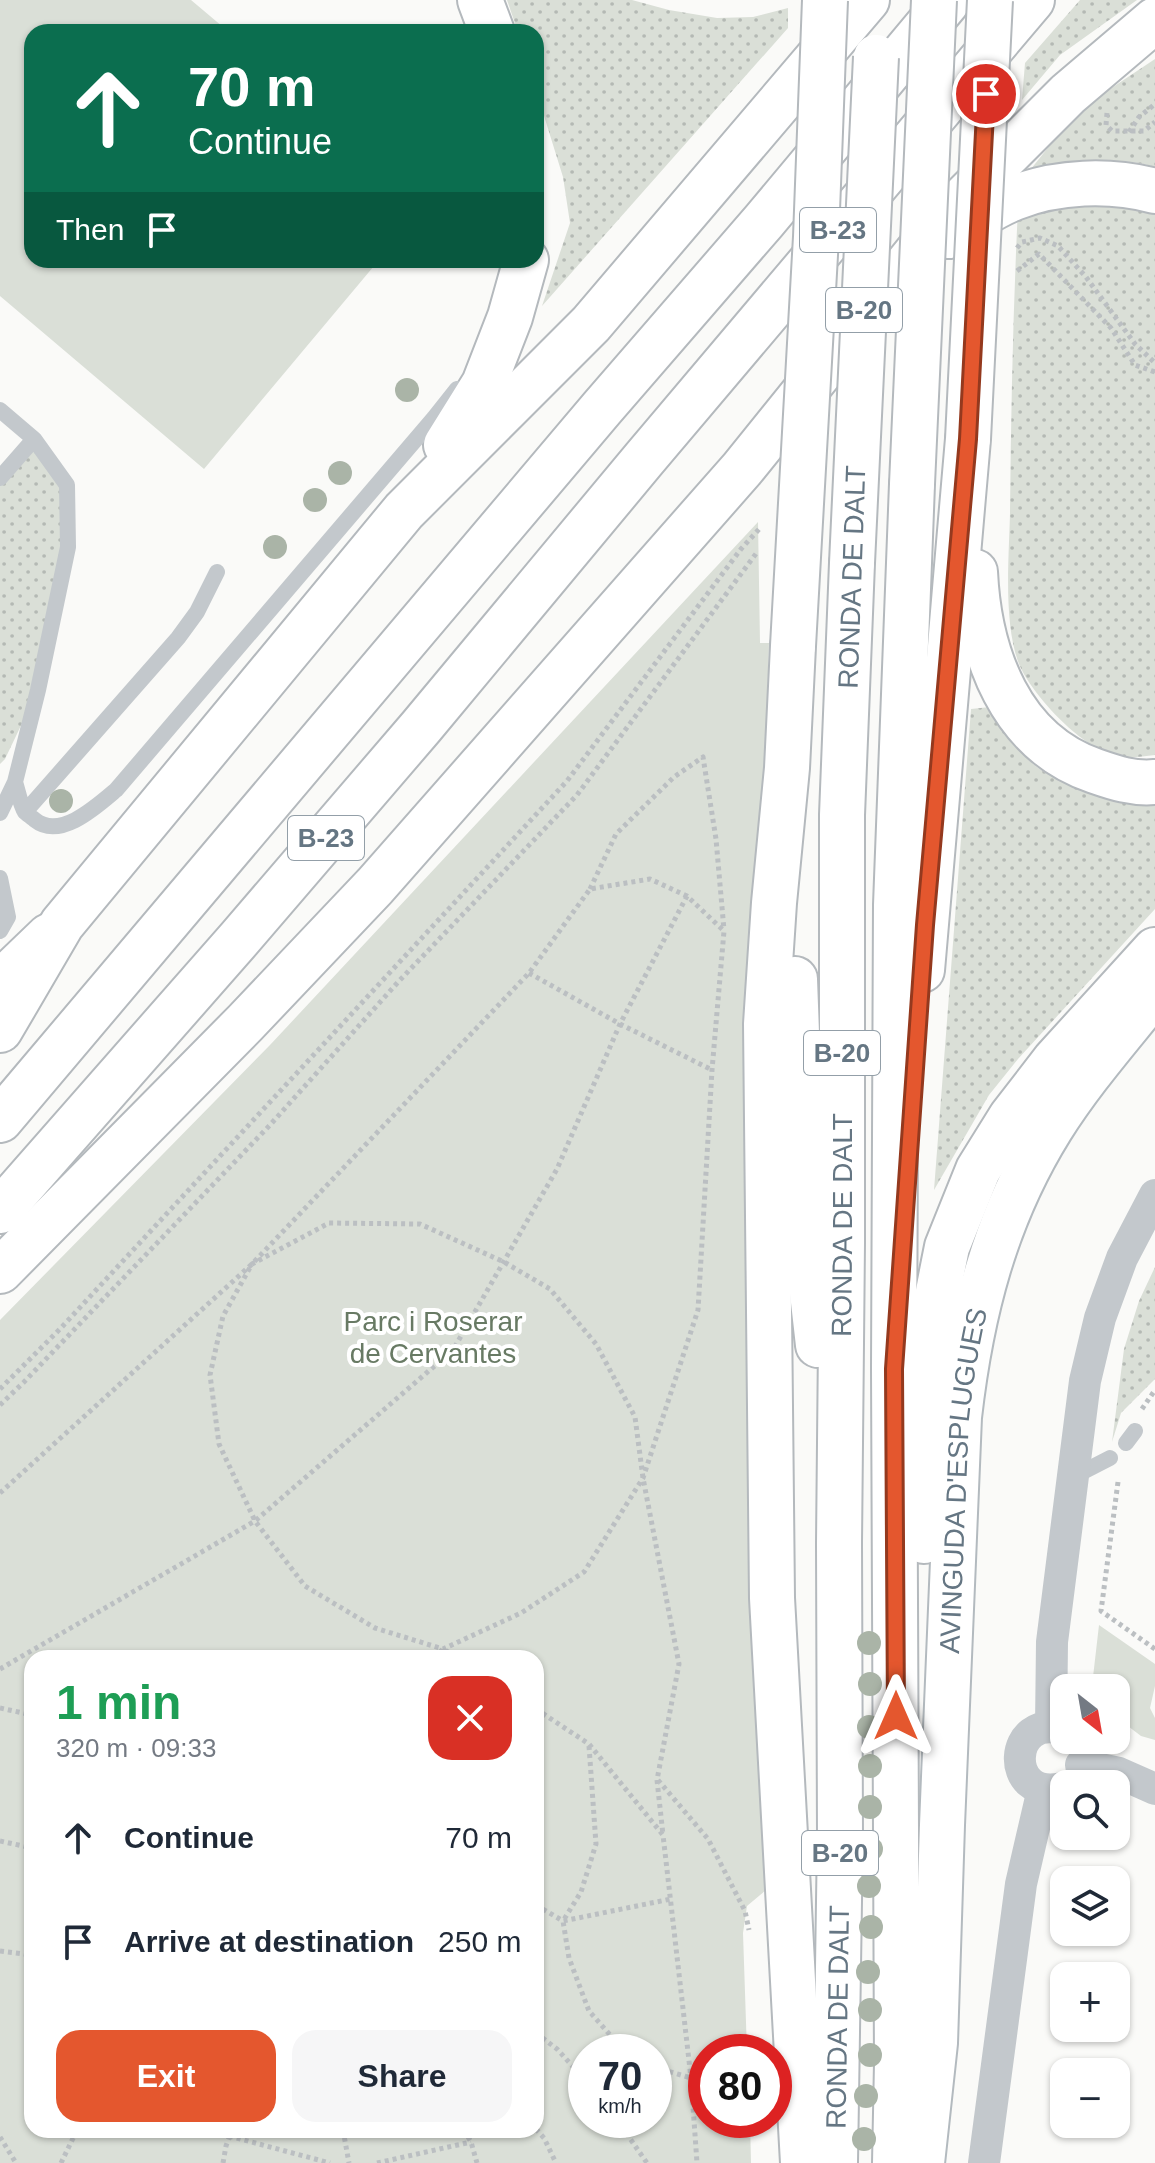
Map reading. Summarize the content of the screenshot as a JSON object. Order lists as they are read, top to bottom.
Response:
{
  "streets": {
    "main road": [
      "B-23",
      "B-20",
      "RONDA DE DALT",
      "AVINGUDA D'ESPLUGUES"
    ]
  },
  "parks": ["Parc i Roserar de Cervantes"],
  "north": "bottom right",
  "page": {
    "turn": ["70 m", "Continue"],
    "then": "Then",
    "heading": ["1 min", "320 m · 09:33"],
    "map_buttons": ["+", "−"],
    "list": [
      {
        "name": "Continue",
        "value": "70 m"
      },
      {
        "name": "Arrive at destination",
        "value": "250 m"
      }
    ],
    "buttons": ["Exit", "Share"],
    "speed": "70 km/h",
    "limit": "80"
  }
}
